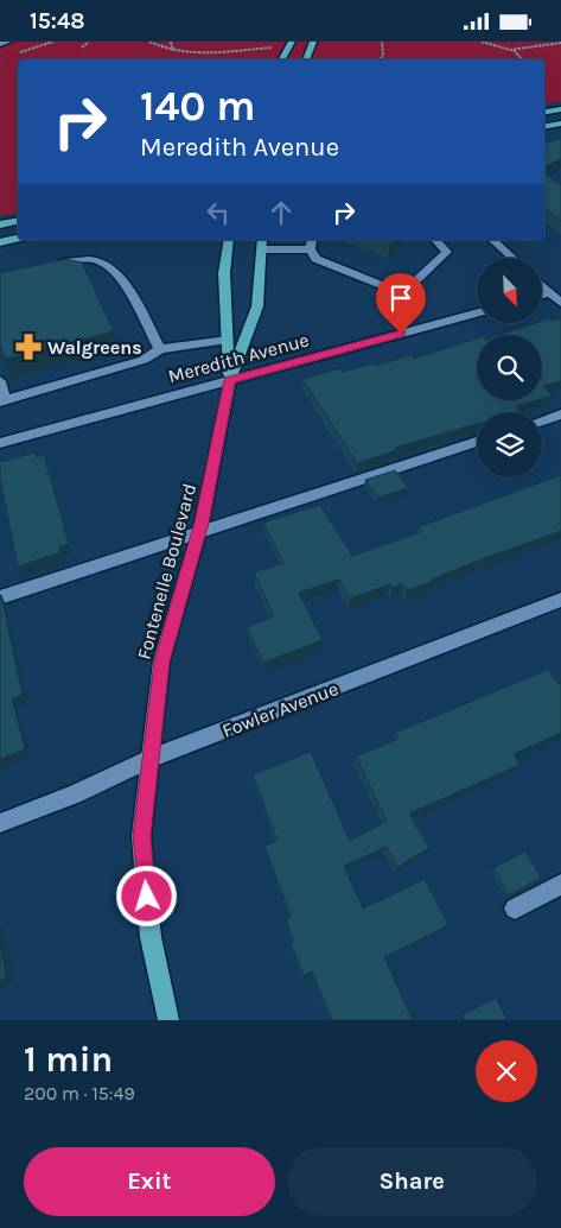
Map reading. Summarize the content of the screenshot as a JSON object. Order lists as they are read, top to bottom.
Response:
{
  "streets": {
    "main road": ["Fontenelle Boulevard"],
    "street": ["Meredith Avenue", "Fowler Avenue"]
  },
  "crossings": [
    ["Meredith Avenue", "Fontenelle Boulevard"],
    ["Fontenelle Boulevard", "Fowler Avenue"]
  ],
  "places": {
    "pharmacy": ["Walgreens"]
  },
  "north": "bottom right",
  "page": {
    "status": "15:48",
    "turn": ["140 m", "Meredith Avenue"],
    "heading": ["1 min", "200 m · 15:49"],
    "buttons": ["Exit", "Share"]
  }
}
